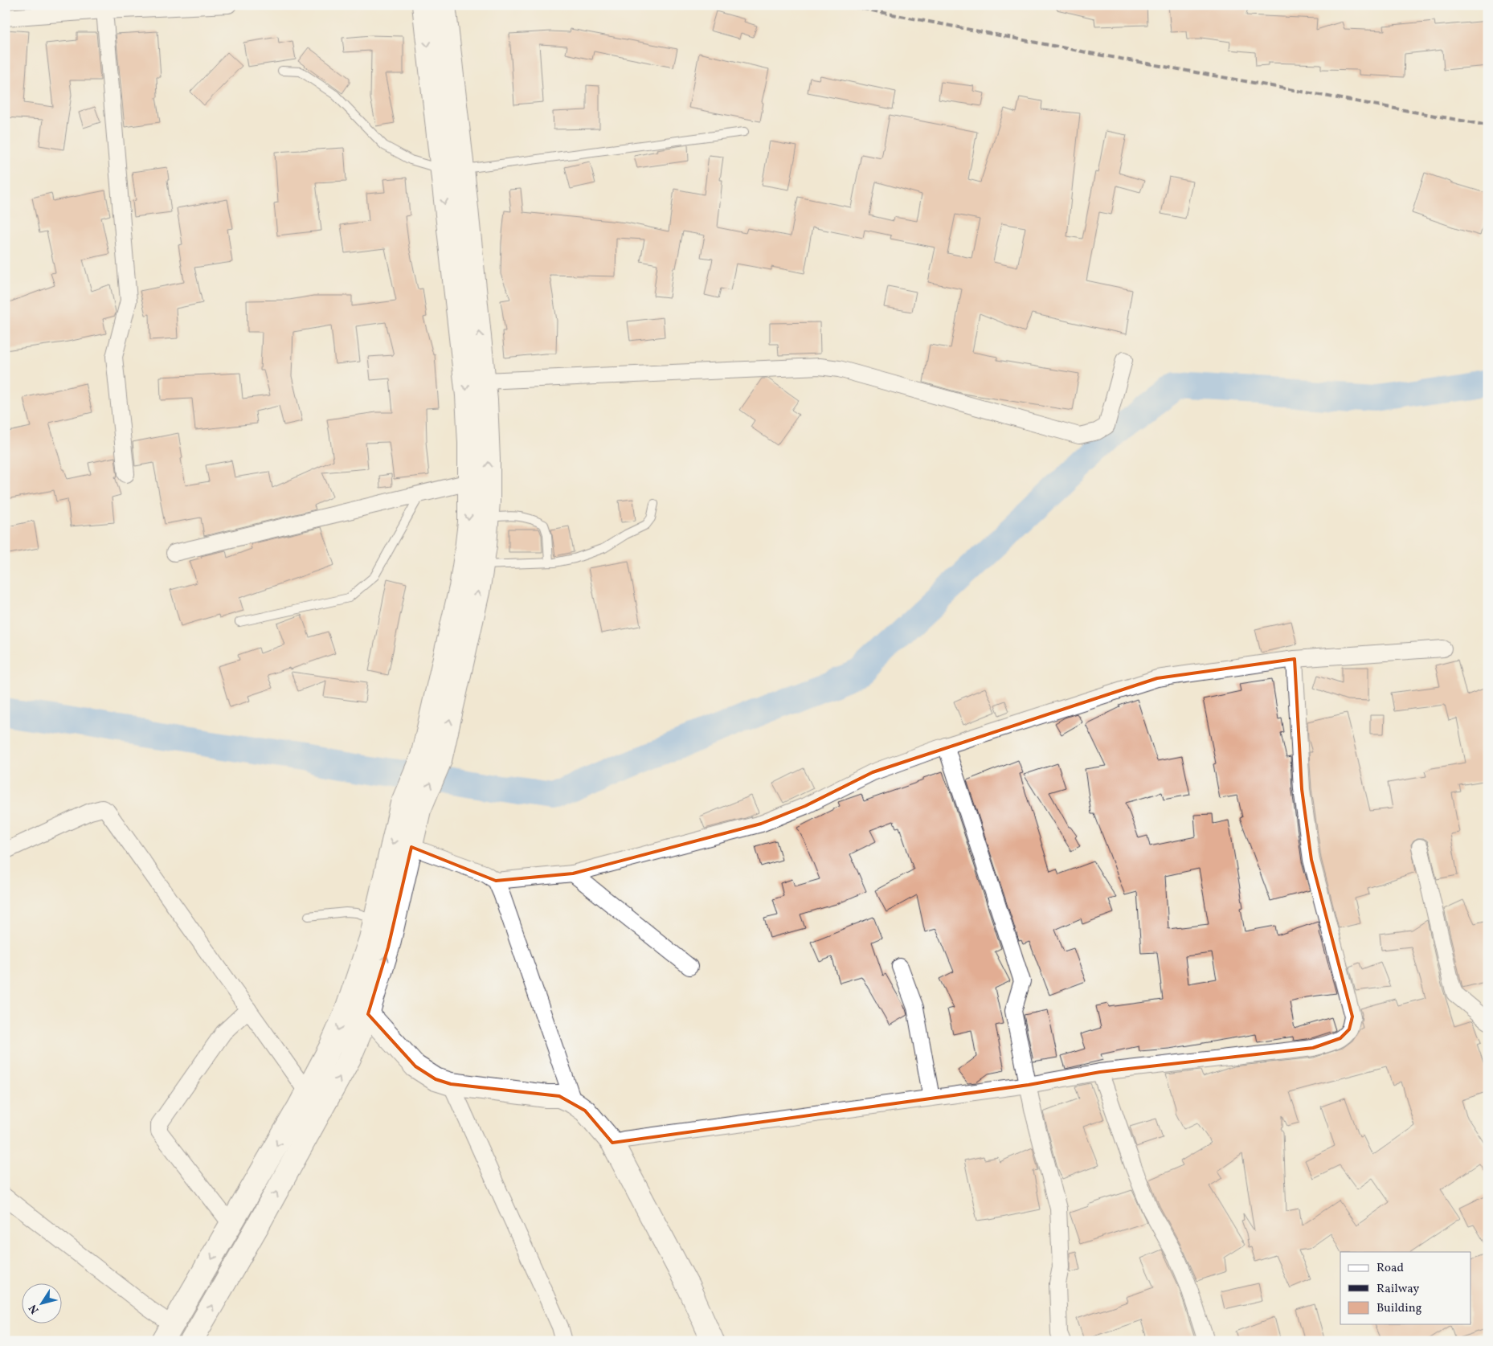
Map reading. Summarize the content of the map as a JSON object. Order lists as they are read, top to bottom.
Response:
{
  "legend": ["Road", "Railway", "Building"],
  "north": "bottom left"
}
